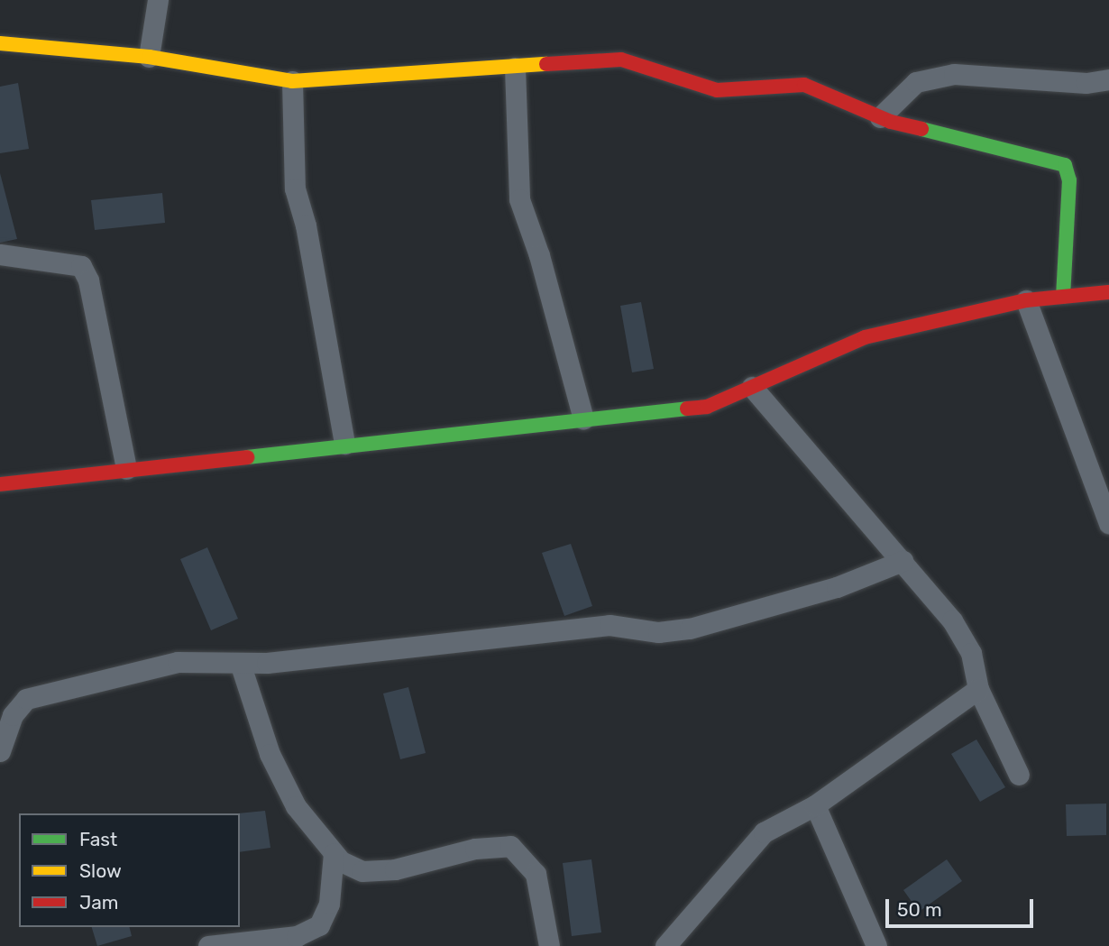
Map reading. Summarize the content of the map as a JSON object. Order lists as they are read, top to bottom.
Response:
{
  "legend": ["Fast", "Slow", "Jam"],
  "scale_bar": "50 m"
}
